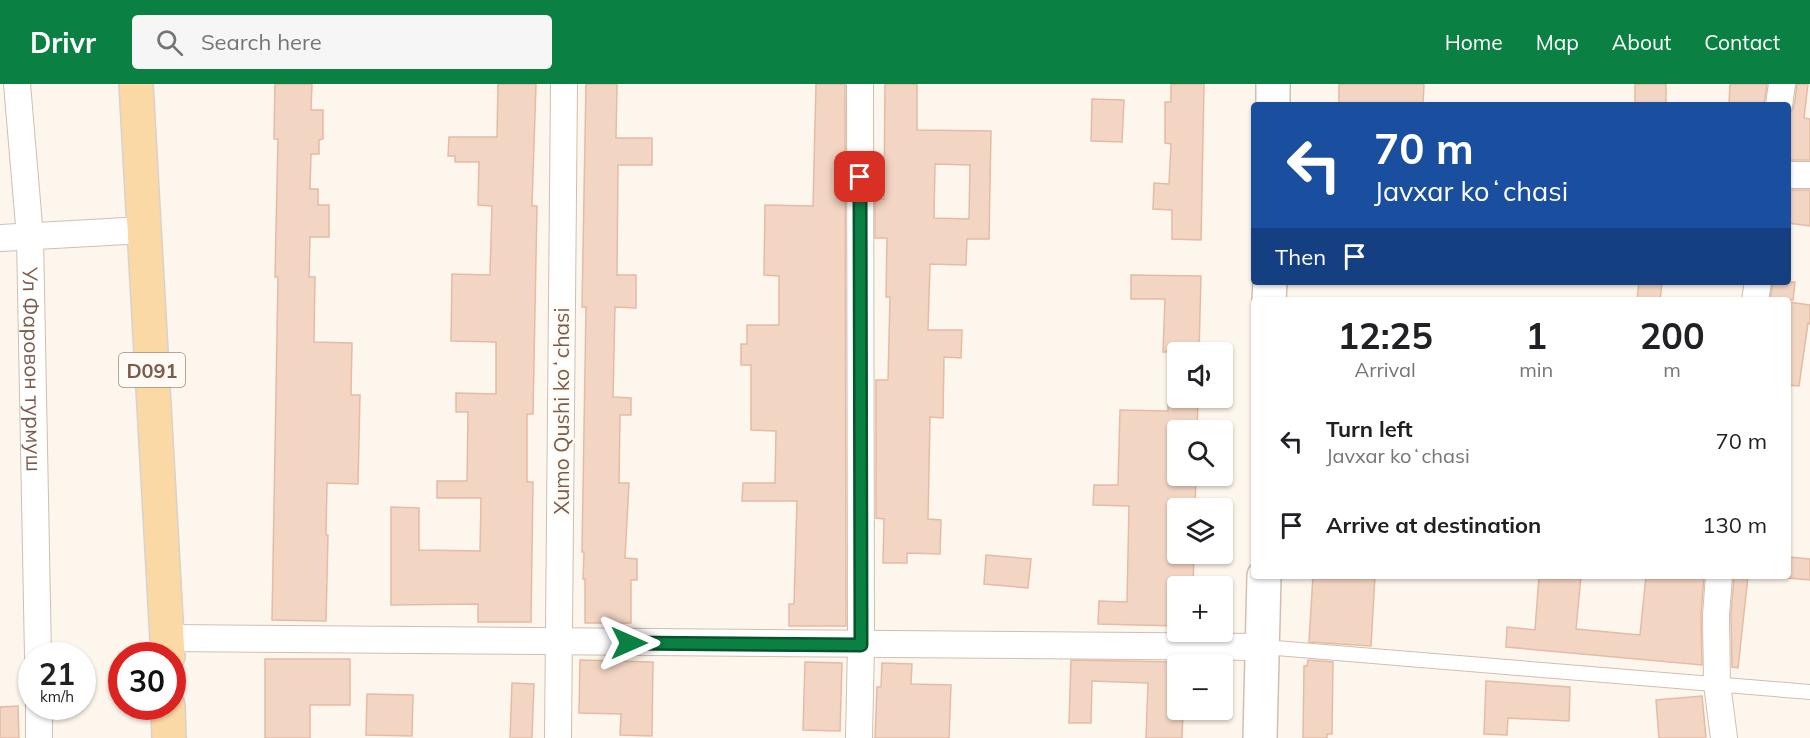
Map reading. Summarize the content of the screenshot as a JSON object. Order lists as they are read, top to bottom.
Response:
{
  "streets": {
    "main road": ["D091"],
    "street": ["Ул Фаровон турмуш", "Xumo Qushi koʻchasi"]
  },
  "page": {
    "header": "Drivr",
    "search": "Search here",
    "nav": [
      "Home",
      "Map",
      "About",
      "Contact"
    ],
    "turn": ["70 m", "Javxar koʻchasi"],
    "then": "Then",
    "eta": [
      "12:25",
      "Arrival",
      "1",
      "min",
      "200",
      "m"
    ],
    "map_buttons": ["+", "−"],
    "list": [
      {
        "name": "Turn left",
        "note": "Javxar koʻchasi",
        "value": "70 m"
      },
      {
        "name": "Arrive at destination",
        "value": "130 m"
      }
    ],
    "speed": "21 km/h",
    "limit": "30"
  }
}
